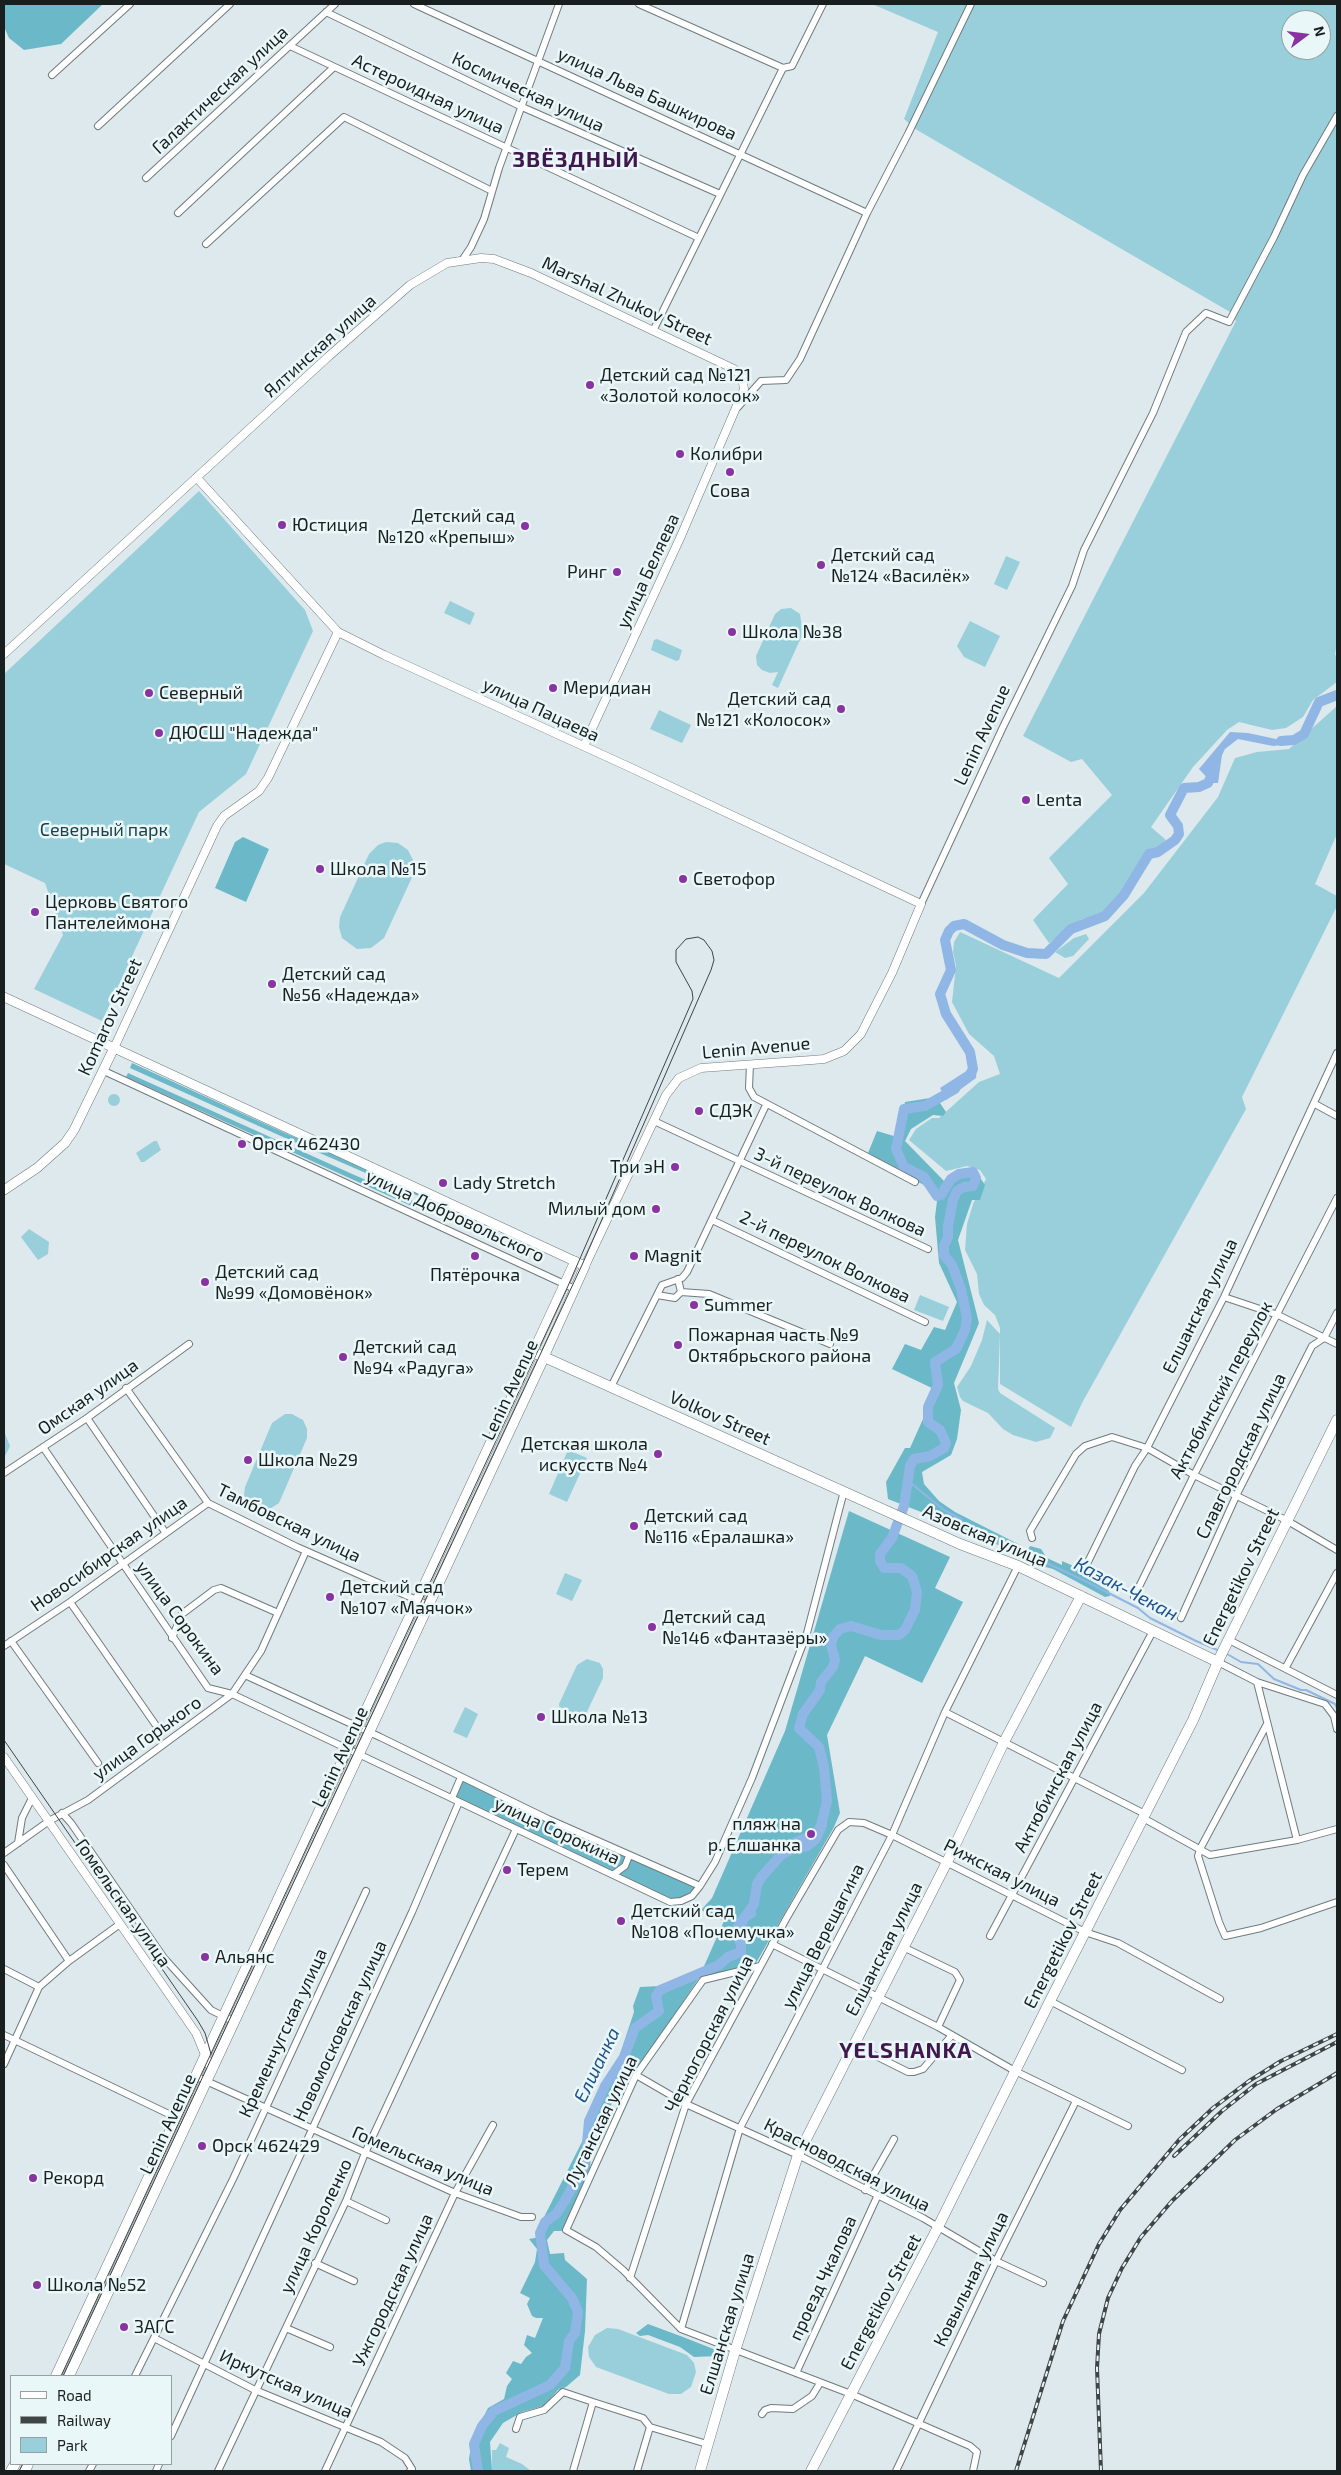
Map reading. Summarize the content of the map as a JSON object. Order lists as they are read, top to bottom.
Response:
{
  "streets": {
    "main road": [
      "Lenin Avenue",
      "Komarov Street",
      "улица Добровольского",
      "Елшанская улица",
      "Volkov Street",
      "Азовская улица",
      "Energetikov Street"
    ],
    "street": [
      "Галактическая улица",
      "Космическая улица",
      "Астероидная улица",
      "улица Льва Башкирова",
      "Marshal Zhukov Street",
      "Ялтинская улица",
      "улица Беляева",
      "улица Пацаева",
      "3-й переулок Волкова",
      "2-й переулок Волкова",
      "Актюбинский переулок",
      "Омская улица",
      "Славгородская улица",
      "Тамбовская улица",
      "Новосибирская улица",
      "улица Сорокина",
      "улица Горького",
      "Актюбинская улица",
      "Рижская улица",
      "Гомельская улица",
      "улица Верещагина",
      "Новомосковская улица",
      "Кременчугская улица",
      "Черногорская улица",
      "Луганская улица",
      "Красноводская улица",
      "улица Короленко",
      "проезд Чкалова",
      "Ковыльная улица",
      "Ужгородская улица",
      "Иркутская улица"
    ]
  },
  "crossings": [
    ["Галактическая улица", "Космическая улица"],
    ["Галактическая улица", "Астероидная улица"],
    ["Marshal Zhukov Street", "Ялтинская улица"],
    ["Marshal Zhukov Street", "улица Беляева"],
    ["Ялтинская улица", "улица Пацаева"],
    ["улица Беляева", "улица Пацаева"],
    ["улица Пацаева", "Lenin Avenue"],
    ["улица Пацаева", "Komarov Street"],
    ["Lenin Avenue", "3-й переулок Волкова"],
    ["Lenin Avenue", "улица Добровольского"],
    ["Lenin Avenue", "Volkov Street"],
    ["Lenin Avenue", "Тамбовская улица"],
    ["Lenin Avenue", "улица Сорокина"],
    ["Lenin Avenue", "Гомельская улица"],
    ["Komarov Street", "улица Добровольского"],
    ["Елшанская улица", "Азовская улица"],
    ["Елшанская улица", "Рижская улица"],
    ["Елшанская улица", "Красноводская улица"],
    ["Омская улица", "Тамбовская улица"],
    ["Омская улица", "улица Сорокина"],
    ["Volkov Street", "Азовская улица"],
    ["Тамбовская улица", "Новосибирская улица"],
    ["Тамбовская улица", "улица Горького"],
    ["Азовская улица", "Energetikov Street"],
    ["Азовская улица", "Актюбинская улица"],
    ["Азовская улица", "улица Верещагина"],
    ["Новосибирская улица", "улица Сорокина"],
    ["Energetikov Street", "Рижская улица"],
    ["Energetikov Street", "Красноводская улица"],
    ["улица Сорокина", "улица Горького"],
    ["улица Сорокина", "Новомосковская улица"],
    ["улица Сорокина", "улица Короленко"],
    ["улица Горького", "Гомельская улица"],
    ["Актюбинская улица", "Рижская улица"],
    ["Рижская улица", "улица Верещагина"],
    ["Рижская улица", "Черногорская улица"],
    ["Гомельская улица", "Новомосковская улица"],
    ["Гомельская улица", "Кременчугская улица"],
    ["Гомельская улица", "улица Короленко"],
    ["Гомельская улица", "Ужгородская улица"],
    ["улица Верещагина", "Красноводская улица"],
    ["Новомосковская улица", "Иркутская улица"],
    ["Кременчугская улица", "Иркутская улица"],
    ["Черногорская улица", "Луганская улица"],
    ["Черногорская улица", "Красноводская улица"],
    ["Луганская улица", "Красноводская улица"],
    ["Красноводская улица", "проезд Чкалова"],
    ["Красноводская улица", "Ковыльная улица"],
    ["улица Короленко", "Иркутская улица"],
    ["Ужгородская улица", "Иркутская улица"]
  ],
  "districts": ["ЗВЁЗДНЫЙ", "YELSHANKA"],
  "water": ["Казак-Чекан", "Елшанка"],
  "parks": ["Северный парк"],
  "places": [
    "Детский сад №121 «Золотой колосок»",
    "Колибри",
    "Сова",
    "Юстиция",
    "Детский сад №120 «Крепыш»",
    "Детский сад №124 «Василёк»",
    "Ринг",
    "Школа №38",
    "Меридиан",
    "Северный",
    "Детский сад №121 «Колосок»",
    "ДЮСШ \"Надежда\"",
    "Lenta",
    "Школа №15",
    "Светофор",
    "Церковь Святого Пантелеймона",
    "Детский сад №56 «Надежда»",
    "СДЭК",
    "Орск 462430",
    "Три эН",
    "Lady Stretch",
    "Милый дом",
    "Пятёрочка",
    "Magnit",
    "Детский сад №99 «Домовёнок»",
    "Summer",
    "Пожарная часть №9 Октябрьского района",
    "Детский сад №94 «Радуга»",
    "Детская школа искусств №4",
    "Школа №29",
    "Детский сад №116 «Ералашка»",
    "Детский сад №107 «Маячок»",
    "Детский сад №146 «Фантазёры»",
    "Школа №13",
    "пляж на р. Елшанка",
    "Терем",
    "Детский сад №108 «Почемучка»",
    "Альянс",
    "Орск 462429",
    "Рекорд",
    "Школа №52",
    "ЗАГС"
  ],
  "legend": ["Road", "Railway", "Park"],
  "north": "right"
}
